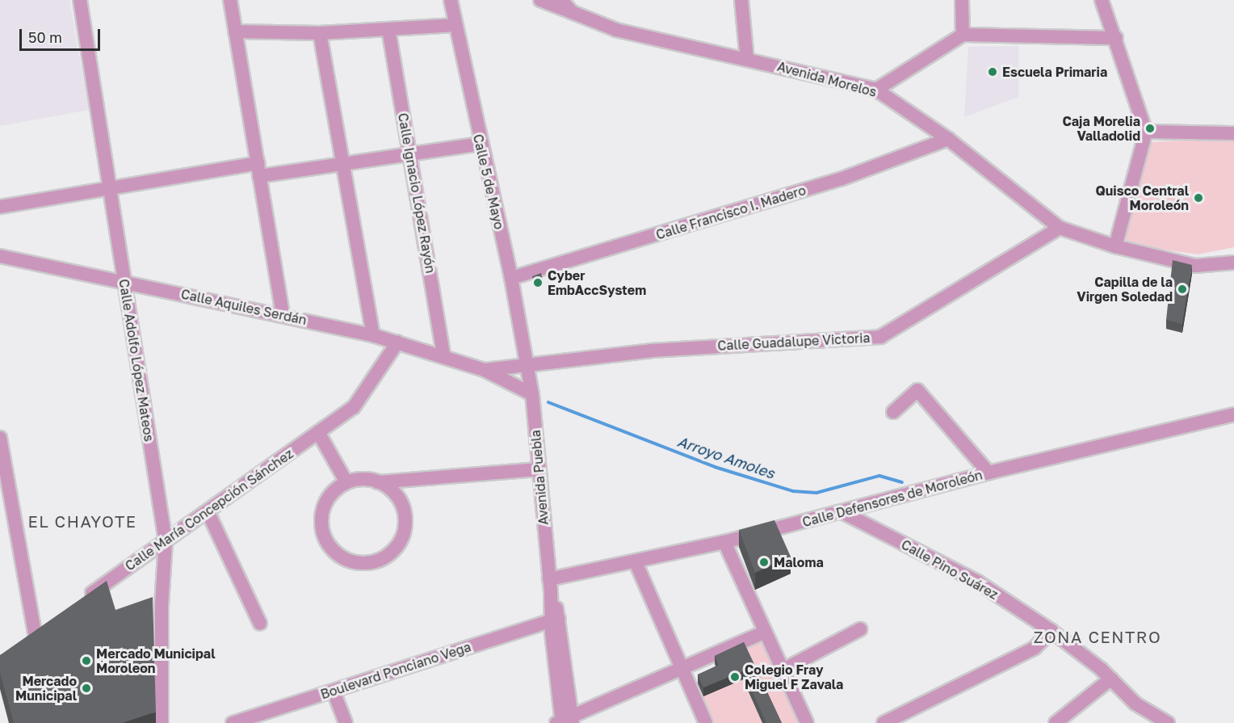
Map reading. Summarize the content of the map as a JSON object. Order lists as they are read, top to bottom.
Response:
{
  "streets": {
    "street": [
      "Avenida Morelos",
      "Calle 5 de Mayo",
      "Calle Ignacio López Rayón",
      "Calle Francisco I. Madero",
      "Calle Aquiles Serdán",
      "Calle Guadalupe Victoria",
      "Calle Adolfo López Mateos",
      "Avenida Puebla",
      "Calle Defensores de Moroleón",
      "Calle María Concepción Sánchez",
      "Calle Pino Suárez",
      "Boulevard Ponciano Vega"
    ]
  },
  "crossings": [
    ["Avenida Morelos", "Calle Francisco I. Madero"],
    ["Avenida Morelos", "Calle Guadalupe Victoria"],
    ["Calle 5 de Mayo", "Calle Francisco I. Madero"],
    ["Calle 5 de Mayo", "Calle Aquiles Serdán"],
    ["Calle 5 de Mayo", "Calle Guadalupe Victoria"],
    ["Calle 5 de Mayo", "Avenida Puebla"],
    ["Calle Ignacio López Rayón", "Calle Aquiles Serdán"],
    ["Calle Aquiles Serdán", "Calle Guadalupe Victoria"],
    ["Calle Aquiles Serdán", "Calle Adolfo López Mateos"],
    ["Calle Aquiles Serdán", "Avenida Puebla"],
    ["Calle Aquiles Serdán", "Calle María Concepción Sánchez"],
    ["Calle Guadalupe Victoria", "Avenida Puebla"],
    ["Calle Adolfo López Mateos", "Calle María Concepción Sánchez"],
    ["Avenida Puebla", "Calle Defensores de Moroleón"],
    ["Avenida Puebla", "Boulevard Ponciano Vega"],
    ["Calle Defensores de Moroleón", "Calle Pino Suárez"]
  ],
  "districts": ["EL CHAYOTE", "ZONA CENTRO"],
  "water": ["Arroyo Amoles"],
  "places": [
    "Escuela Primaria",
    "Caja Morelia Valladolid",
    "Quisco Central Moroleón",
    "Cyber EmbAccSystem",
    "Capilla de la Virgen Soledad",
    "Maloma",
    "Mercado Municipal Moroleon",
    "Colegio Fray Miguel F Zavala",
    "Mercado Municipal"
  ],
  "scale_bar": "50 m"
}
